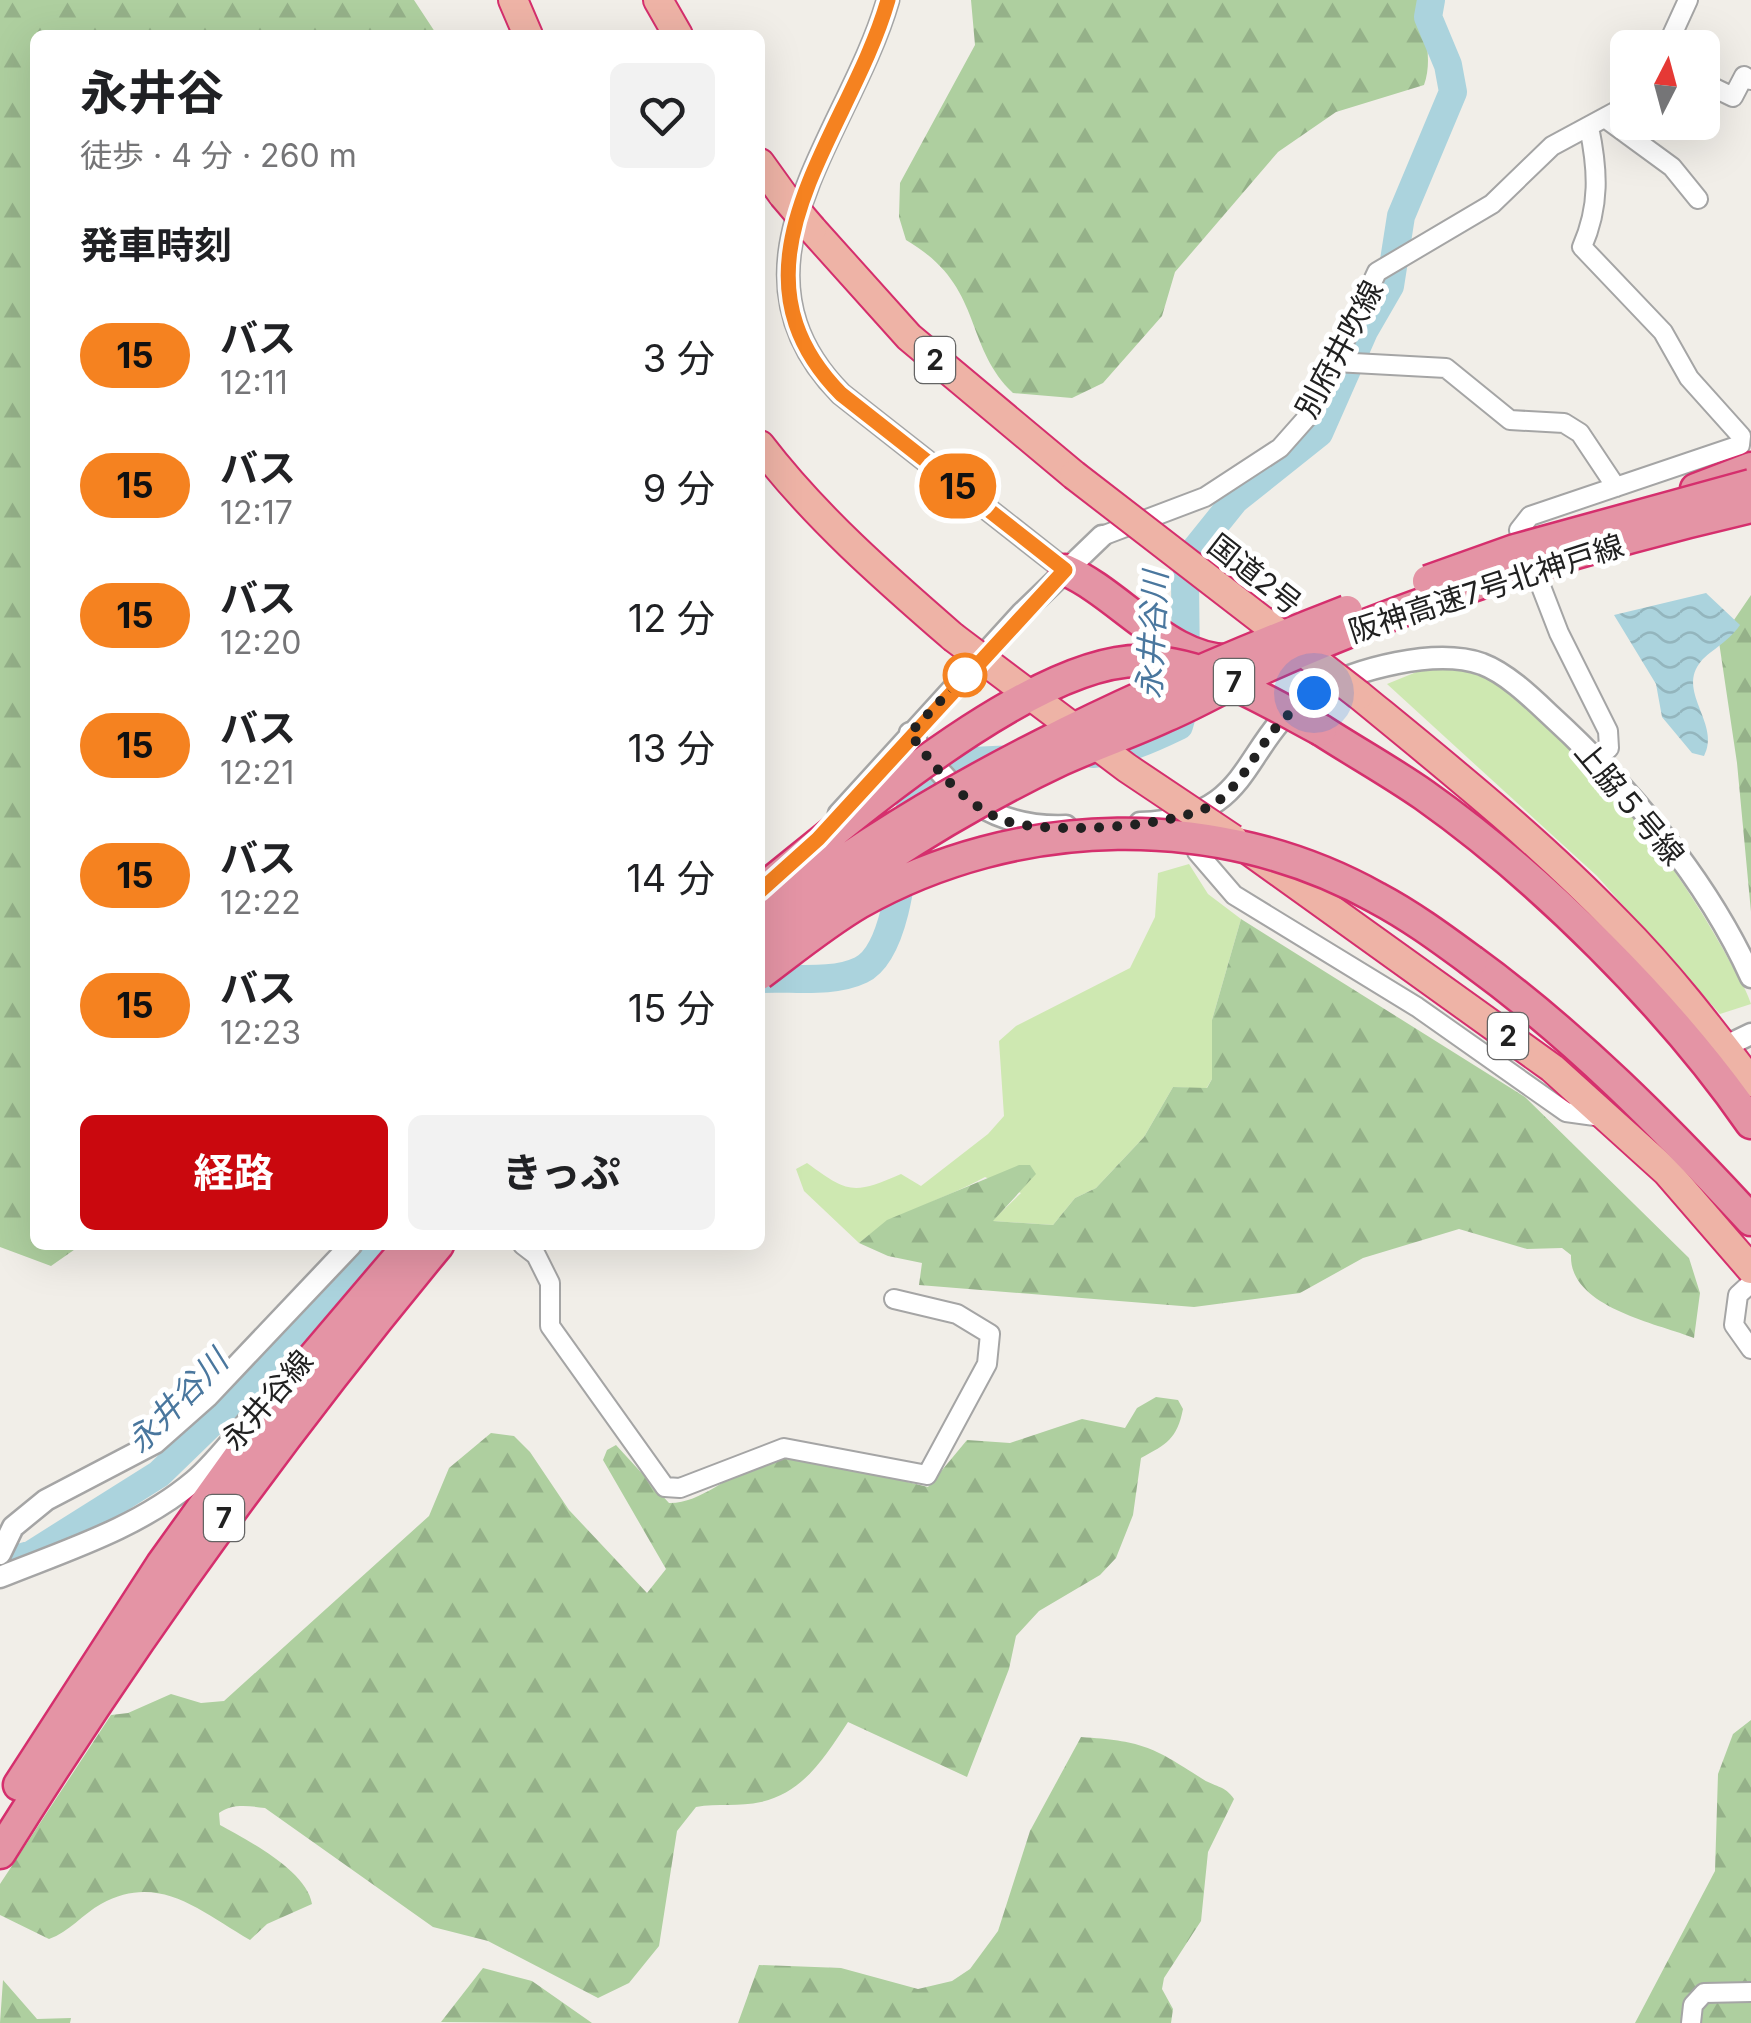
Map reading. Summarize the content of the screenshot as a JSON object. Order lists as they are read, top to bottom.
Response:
{
  "streets": {
    "highway": [
      "2",
      "国道2号",
      "阪神高速7号北神戸線",
      "7"
    ],
    "street": ["別府井吹線", "上脇５号線", "永井谷線"]
  },
  "crossings": [
    ["別府井吹線", "上脇５号線"]
  ],
  "water": ["永井谷川"],
  "lines": ["bus line 15"],
  "north": "top",
  "page": {
    "on_map": "15",
    "heading": [
      ["永井谷", "徒歩 · 4 分 · 260 m"],
      "発車時刻"
    ],
    "list": [
      {
        "mark": "15",
        "name": "バス",
        "note": "12:11",
        "value": "3 分"
      },
      {
        "mark": "15",
        "name": "バス",
        "note": "12:17",
        "value": "9 分"
      },
      {
        "mark": "15",
        "name": "バス",
        "note": "12:20",
        "value": "12 分"
      },
      {
        "mark": "15",
        "name": "バス",
        "note": "12:21",
        "value": "13 分"
      },
      {
        "mark": "15",
        "name": "バス",
        "note": "12:22",
        "value": "14 分"
      },
      {
        "mark": "15",
        "name": "バス",
        "note": "12:23",
        "value": "15 分"
      }
    ],
    "buttons": ["経路", "きっぷ"]
  }
}
